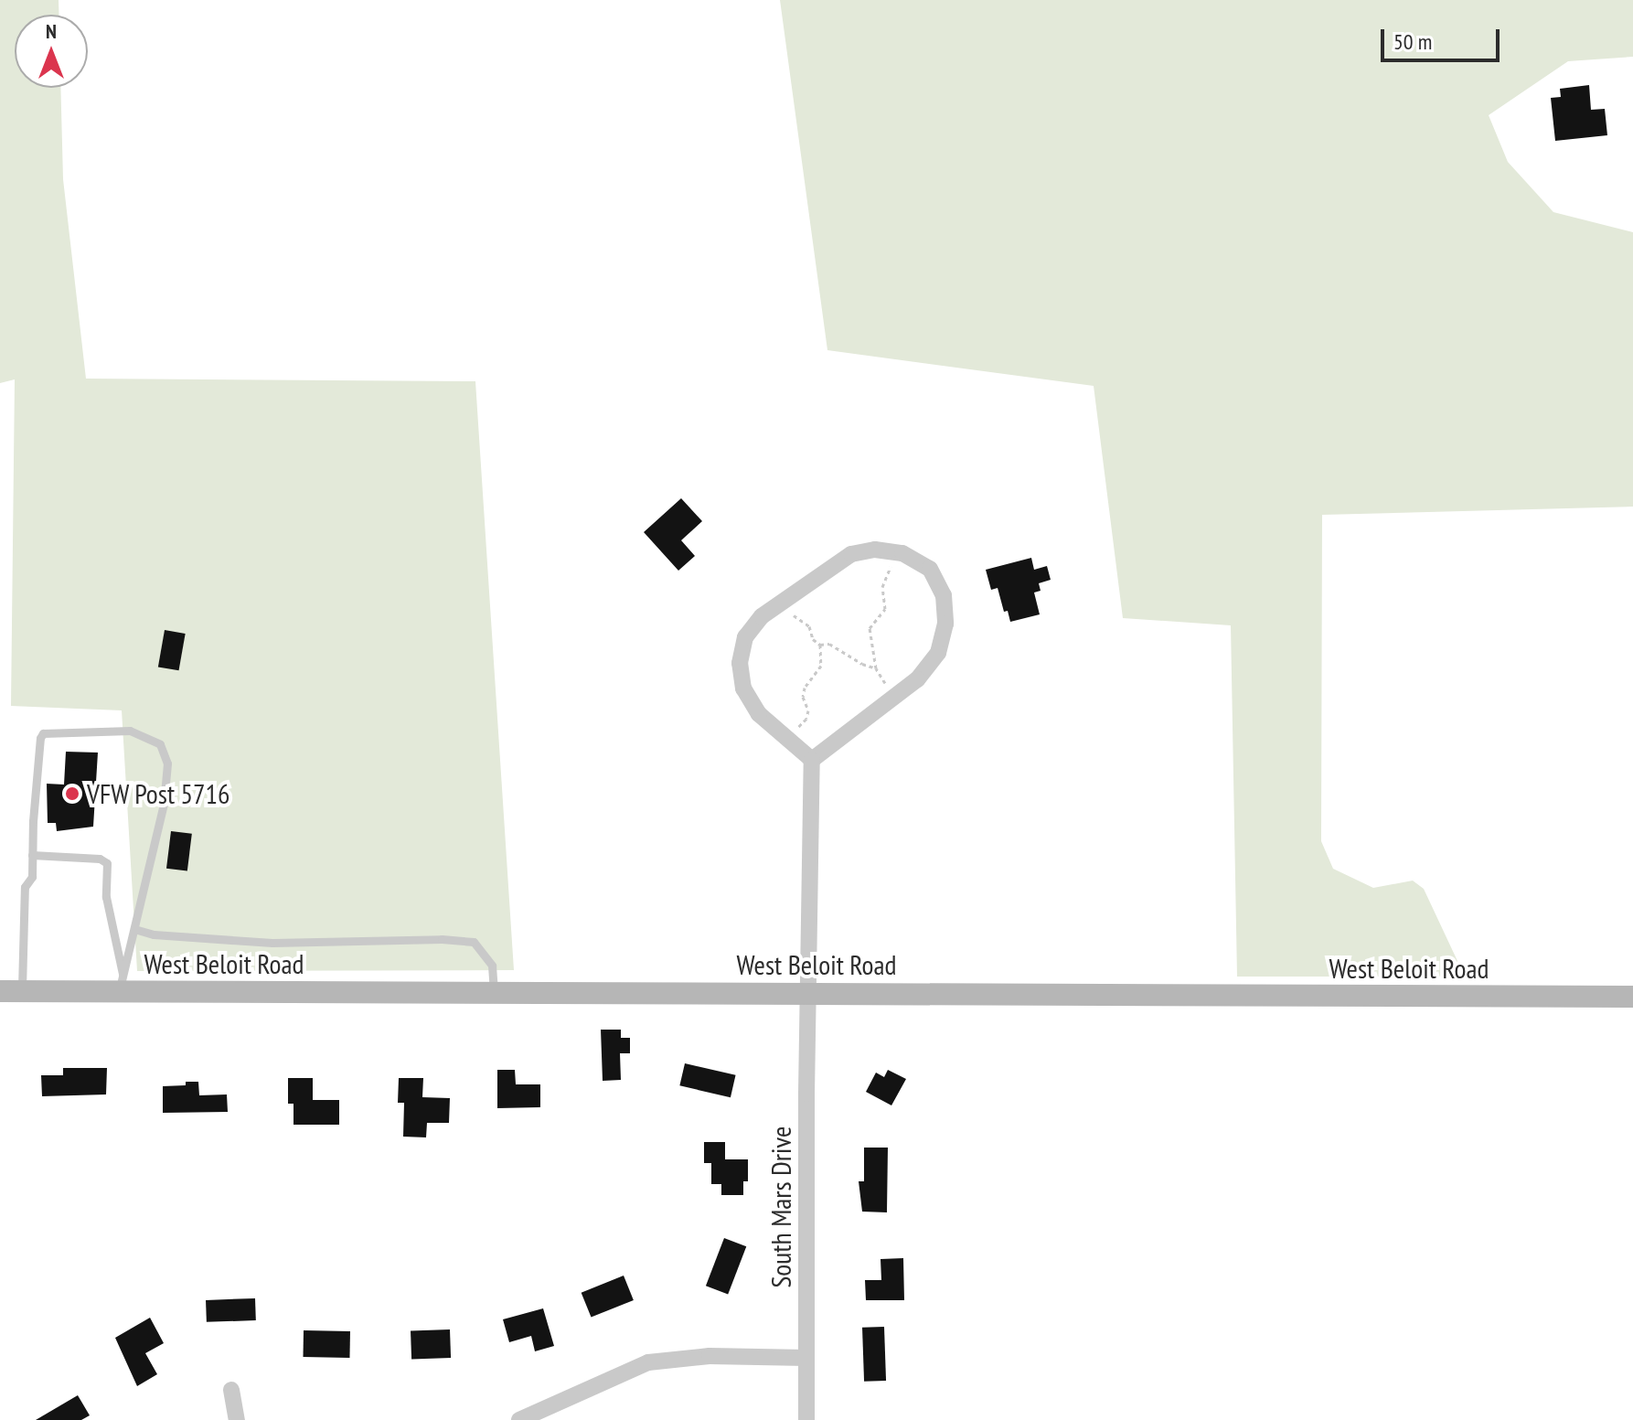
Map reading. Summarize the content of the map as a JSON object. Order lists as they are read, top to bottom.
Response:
{
  "streets": {
    "main road": ["West Beloit Road"],
    "street": ["South Mars Drive"]
  },
  "crossings": [
    ["West Beloit Road", "South Mars Drive"]
  ],
  "places": ["VFW Post 5716"],
  "scale_bar": "50 m",
  "north": "top"
}
